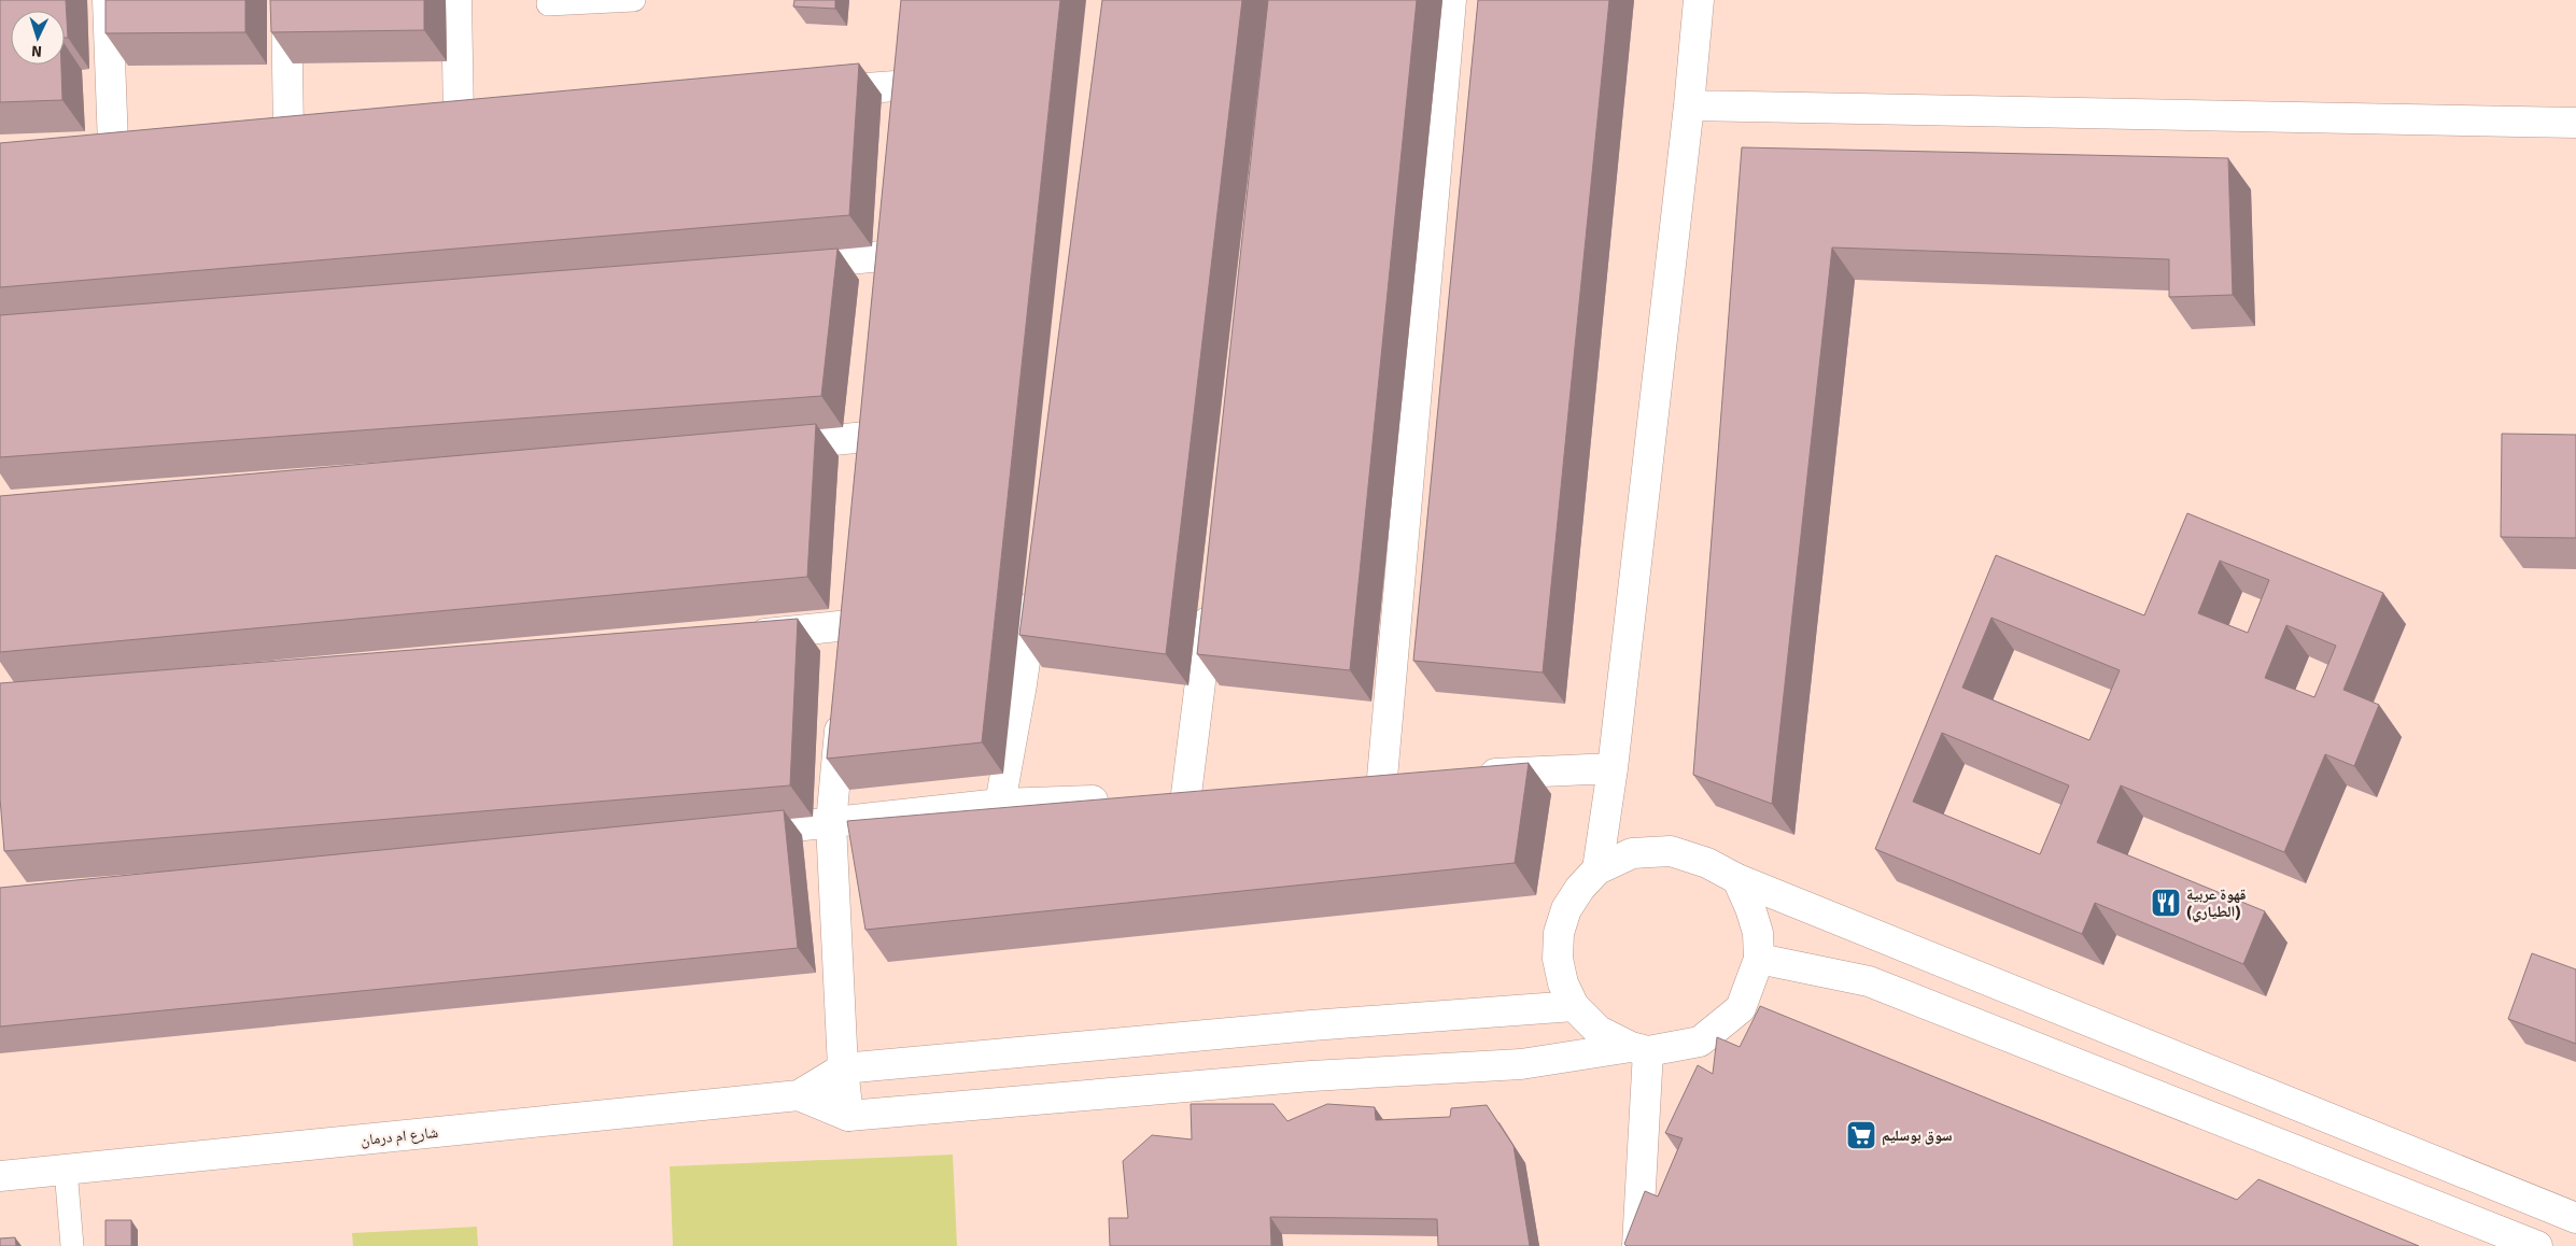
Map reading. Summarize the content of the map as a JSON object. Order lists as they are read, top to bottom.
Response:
{
  "streets": {
    "street": ["شارع ام درمان"]
  },
  "places": {
    "restaurant": ["قهوة عربية (الطياري)"],
    "supermarket": ["سوق بوسليم"]
  },
  "north": "bottom"
}
